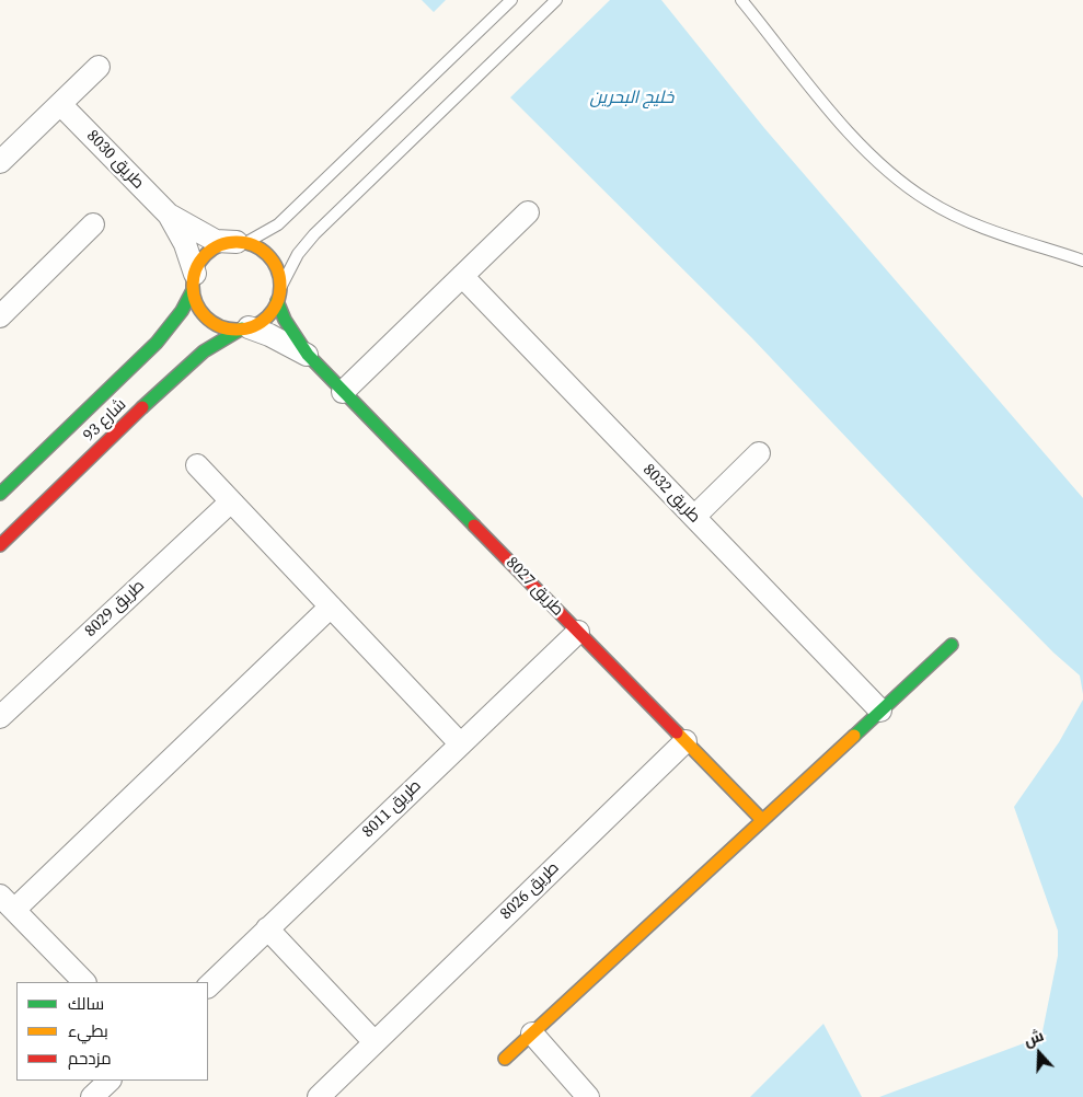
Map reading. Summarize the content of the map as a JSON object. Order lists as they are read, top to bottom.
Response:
{
  "streets": {
    "street": [
      "طريق 8030",
      "شارع 93",
      "طريق 8032",
      "طريق 8027",
      "طريق 8029",
      "طريق 8011",
      "طريق 8026"
    ]
  },
  "crossings": [
    ["طريق 8030", "شارع 93"],
    ["طريق 8030", "طريق 8027"],
    ["شارع 93", "طريق 8027"],
    ["طريق 8027", "طريق 8011"],
    ["طريق 8027", "طريق 8026"]
  ],
  "water": ["خليج البحرين"],
  "legend": ["سالك", "بطيء", "مزدحم"],
  "north": "top"
}
